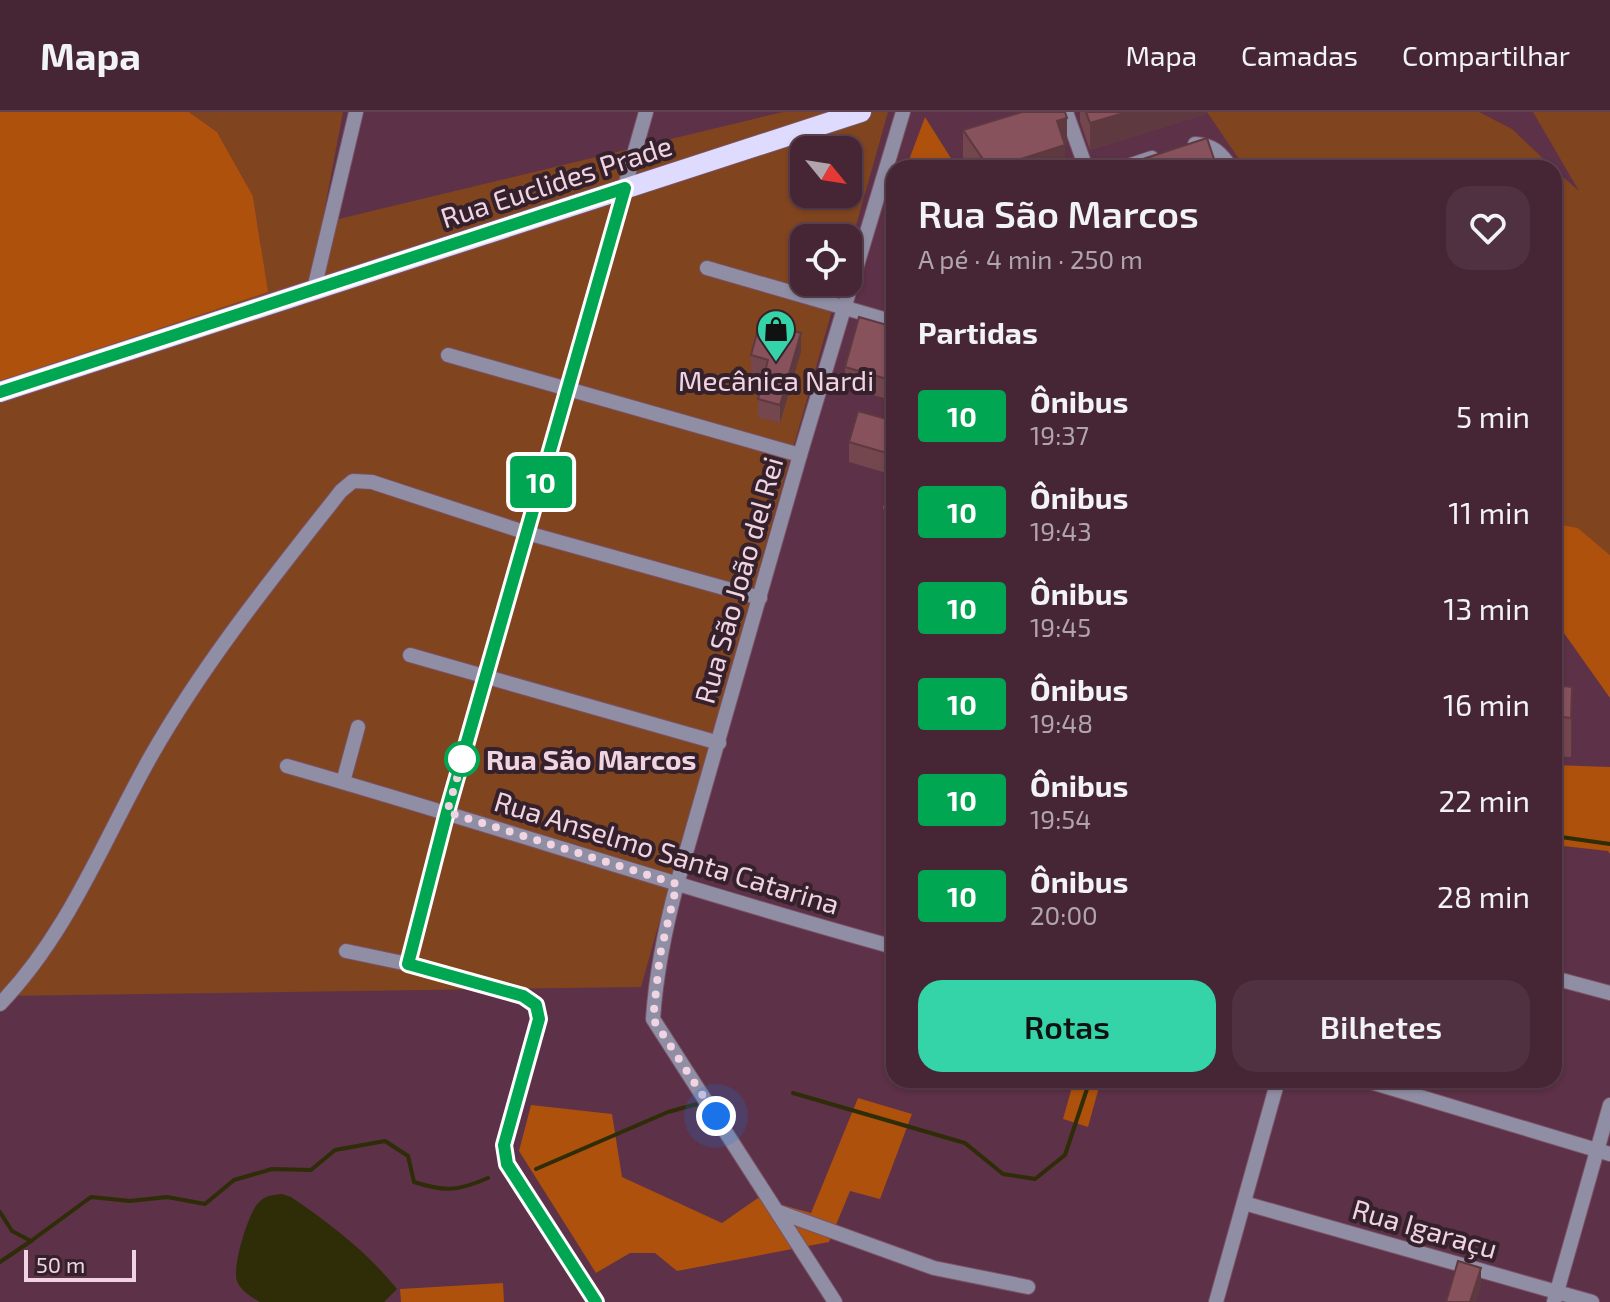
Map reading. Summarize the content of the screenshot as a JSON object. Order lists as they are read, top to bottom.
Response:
{
  "streets": {
    "main road": ["Rua Euclides Prade"],
    "street": ["Rua São João del Rei", "Rua Anselmo Santa Catarina", "Rua Igaraçu"]
  },
  "crossings": [
    ["Rua São João del Rei", "Rua Anselmo Santa Catarina"]
  ],
  "places": {
    "shop": ["Mecânica Nardi"],
    "other": ["Rua São Marcos"]
  },
  "lines": ["bus line 10"],
  "scale_bar": "50 m",
  "north": "bottom right",
  "page": {
    "header": "Mapa",
    "nav": ["Mapa", "Camadas", "Compartilhar"],
    "on_map": "10",
    "heading": [
      ["Rua São Marcos", "A pé · 4 min · 250 m"],
      "Partidas"
    ],
    "list": [
      {
        "mark": "10",
        "name": "Ônibus",
        "note": "19:37",
        "value": "5 min"
      },
      {
        "mark": "10",
        "name": "Ônibus",
        "note": "19:43",
        "value": "11 min"
      },
      {
        "mark": "10",
        "name": "Ônibus",
        "note": "19:45",
        "value": "13 min"
      },
      {
        "mark": "10",
        "name": "Ônibus",
        "note": "19:48",
        "value": "16 min"
      },
      {
        "mark": "10",
        "name": "Ônibus",
        "note": "19:54",
        "value": "22 min"
      },
      {
        "mark": "10",
        "name": "Ônibus",
        "note": "20:00",
        "value": "28 min"
      }
    ],
    "buttons": ["Rotas", "Bilhetes"],
    "scale": "50 m"
  }
}
